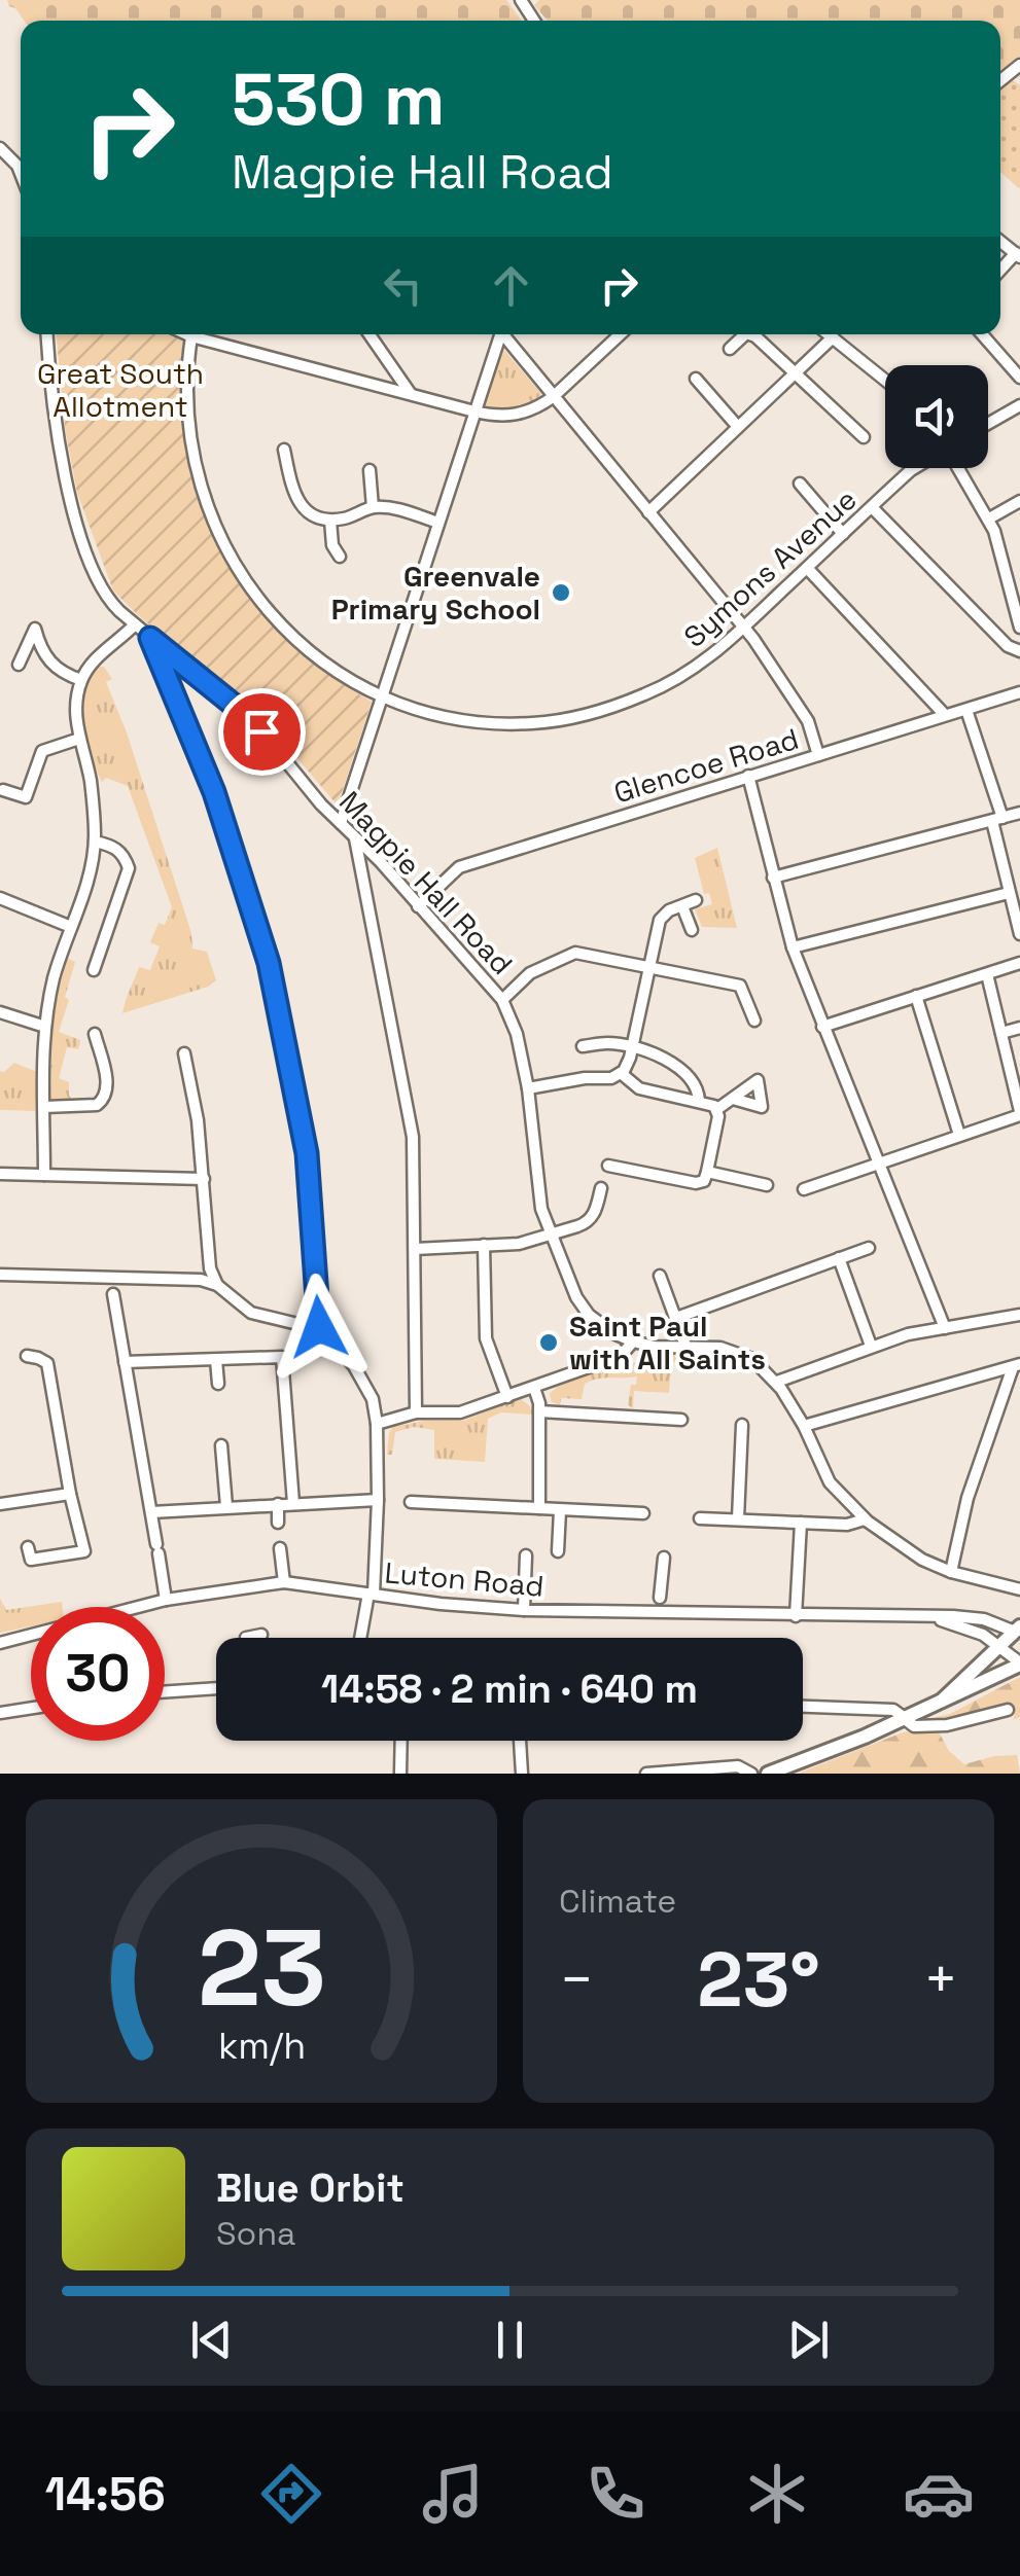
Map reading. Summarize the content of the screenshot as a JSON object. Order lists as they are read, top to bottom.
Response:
{
  "streets": {
    "street": [
      "Symons Avenue",
      "Glencoe Road",
      "Magpie Hall Road",
      "Luton Road"
    ]
  },
  "crossings": [
    ["Glencoe Road", "Magpie Hall Road"]
  ],
  "parks": ["Great South Allotment"],
  "places": ["Greenvale Primary School", "Saint Paul with All Saints"],
  "page": {
    "turn": ["530 m", "Magpie Hall Road"],
    "limit": "30",
    "trip": "14:58 · 2 min · 640 m",
    "tile": "Climate",
    "heat": ["−", "23°", "+"],
    "song": ["Blue Orbit", "Sona"],
    "tabs": "14:56",
    "gauge": ["23", "km/h"]
  }
}
